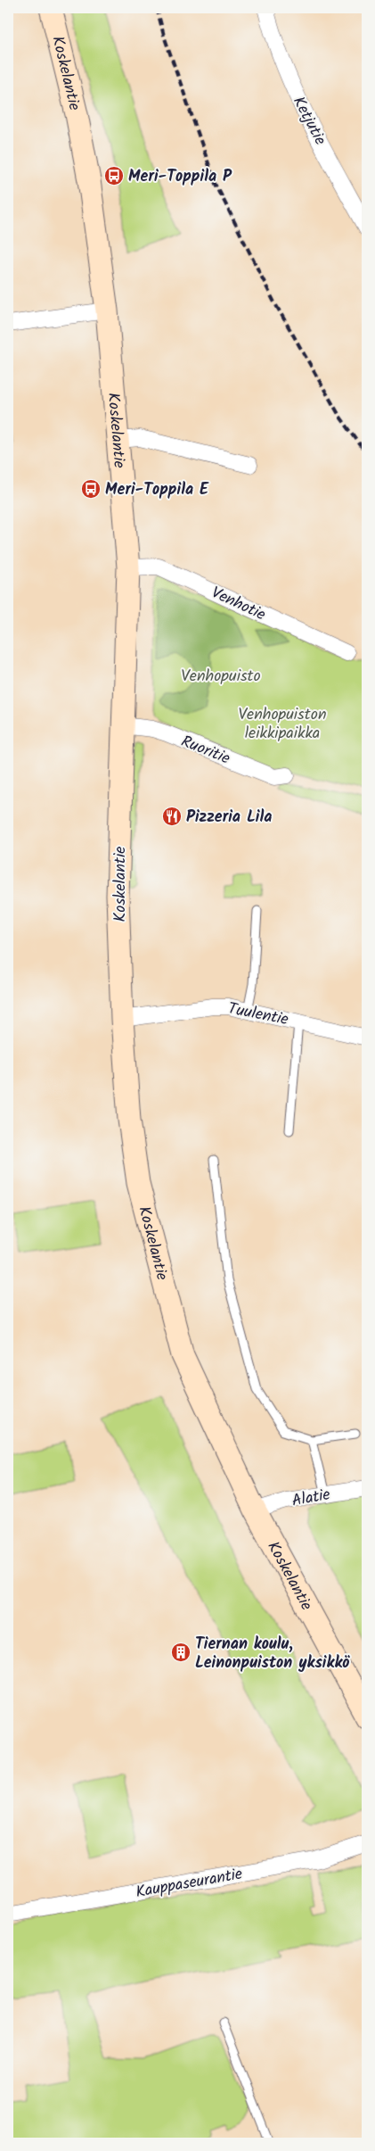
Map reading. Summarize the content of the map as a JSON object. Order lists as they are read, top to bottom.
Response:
{
  "streets": {
    "main road": ["Koskelantie"],
    "street": [
      "Ketjutie",
      "Venhotie",
      "Ruoritie",
      "Tuulentie",
      "Alatie",
      "Kauppaseurantie"
    ]
  },
  "crossings": [
    ["Koskelantie", "Venhotie"],
    ["Koskelantie", "Ruoritie"],
    ["Koskelantie", "Tuulentie"],
    ["Koskelantie", "Alatie"]
  ],
  "parks": ["Venhopuisto", "Venhopuiston leikkipaikka"],
  "places": {
    "bus stop": ["Meri-Toppila P", "Meri-Toppila E"],
    "restaurant": ["Pizzeria Lila"],
    "building": ["Tiernan koulu, Leinonpuiston yksikkö"]
  }
}
